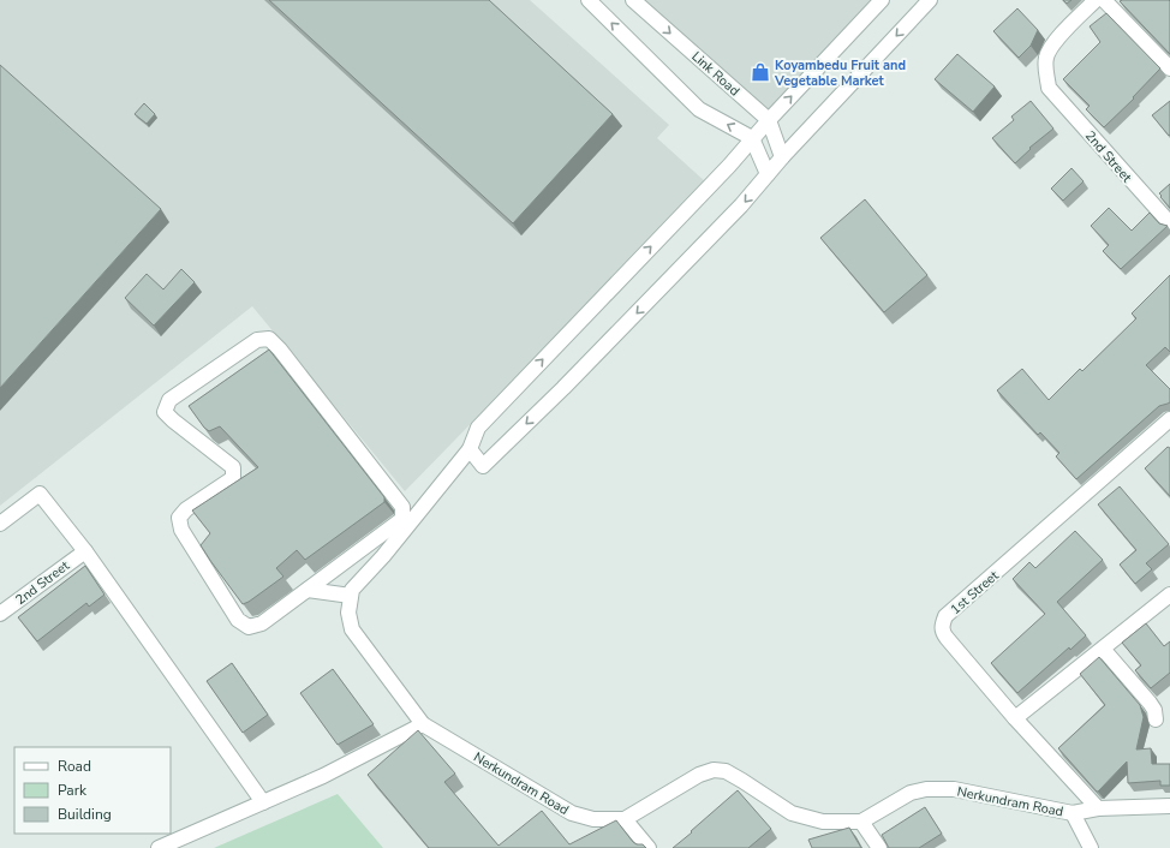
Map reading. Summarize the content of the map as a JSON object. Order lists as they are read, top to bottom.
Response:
{
  "streets": {
    "street": [
      "Link Road",
      "2nd Street",
      "1st Street",
      "Nerkundram Road"
    ]
  },
  "crossings": [
    ["1st Street", "Nerkundram Road"]
  ],
  "places": {
    "shop": ["Koyambedu Fruit and Vegetable Market"]
  },
  "legend": ["Road", "Park", "Building"]
}
